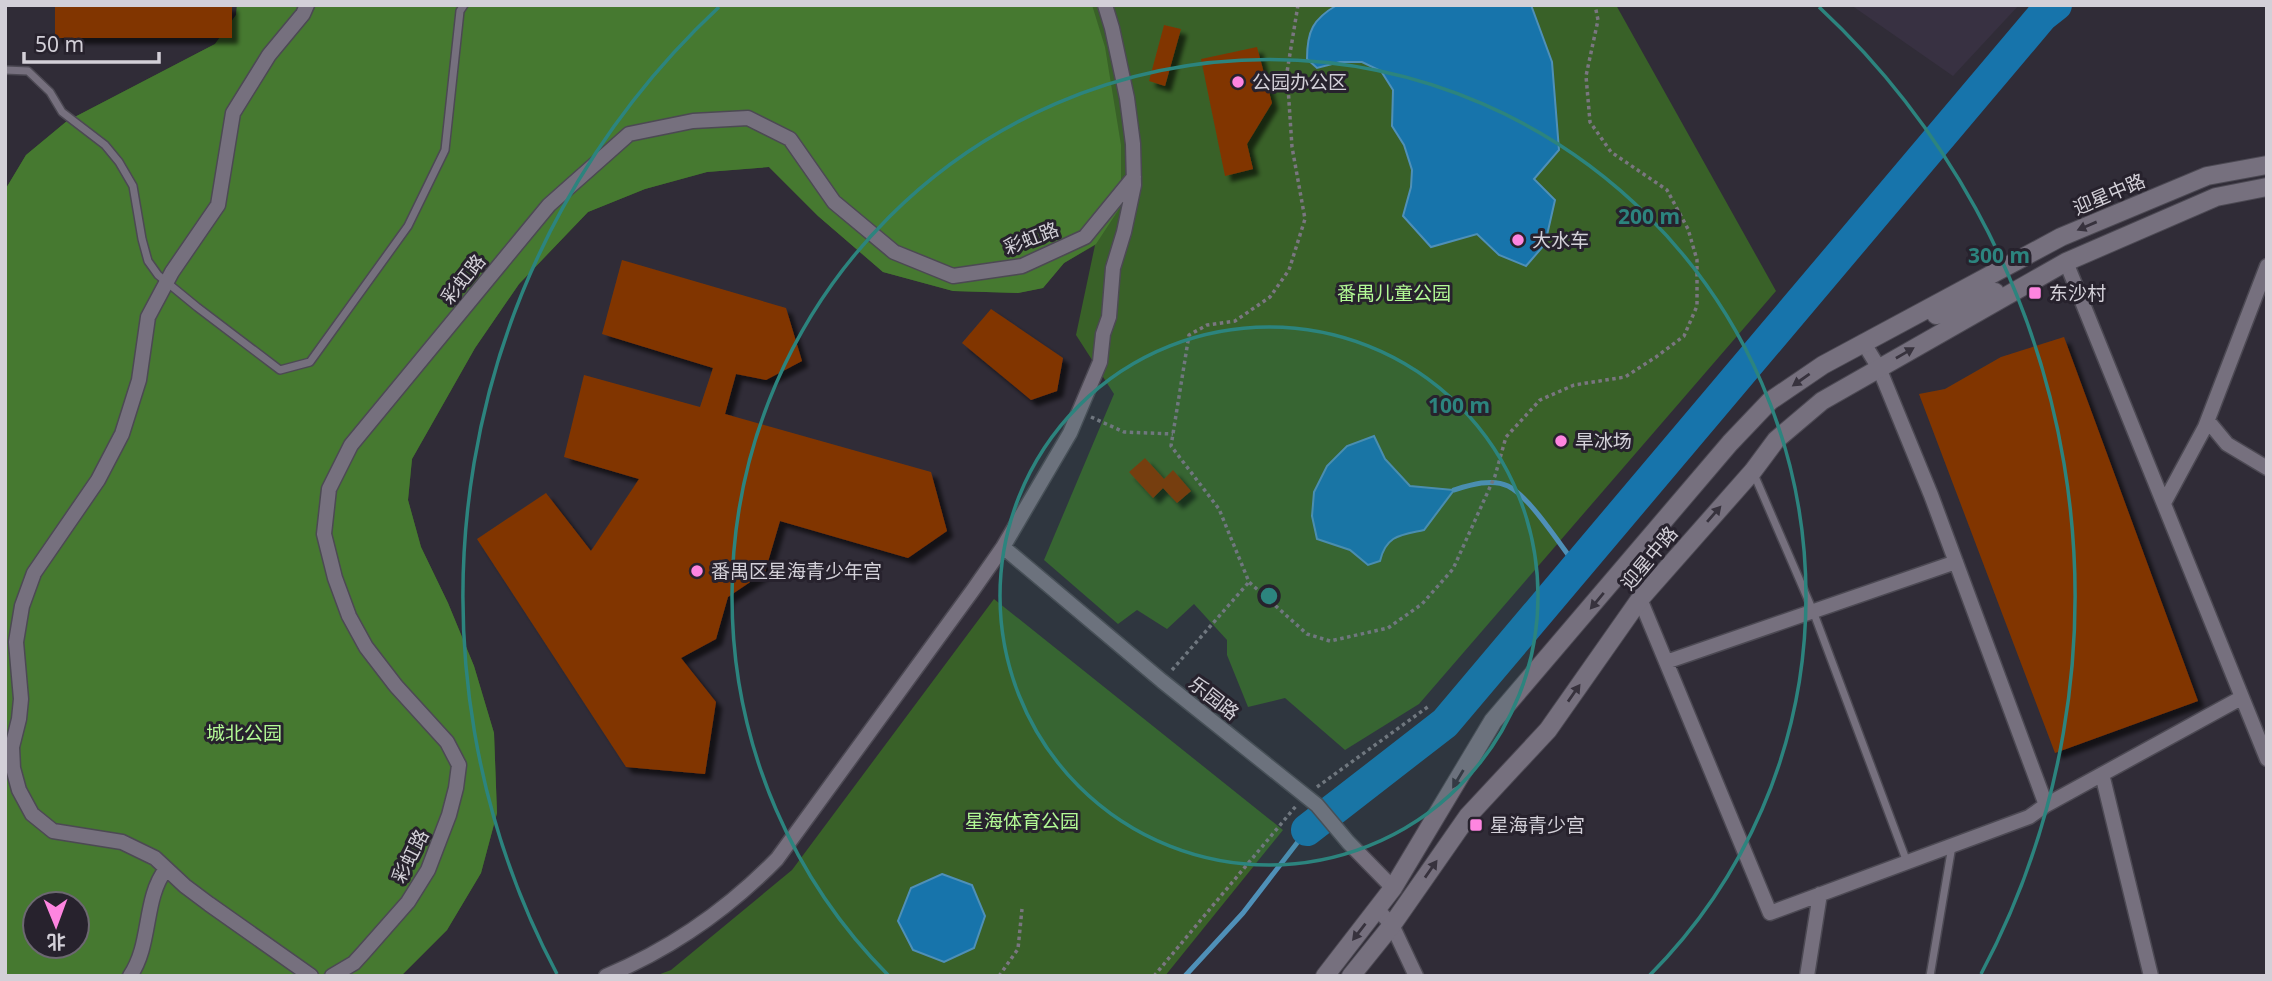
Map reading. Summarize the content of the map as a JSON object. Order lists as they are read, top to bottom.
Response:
{
  "streets": {
    "street": ["迎星中路", "彩虹路", "乐园路"]
  },
  "crossings": [
    ["迎星中路", "乐园路"]
  ],
  "parks": ["番禺儿童公园", "城北公园", "星海体育公园"],
  "places": {
    "other": [
      "公园办公区",
      "大水车",
      "旱冰场",
      "番禺区星海青少年宫"
    ],
    "transit": ["东沙村", "星海青少宫"]
  },
  "scale_bar": "50 m",
  "north": "bottom",
  "rings": ["200 m", "300 m", "100 m"]
}
